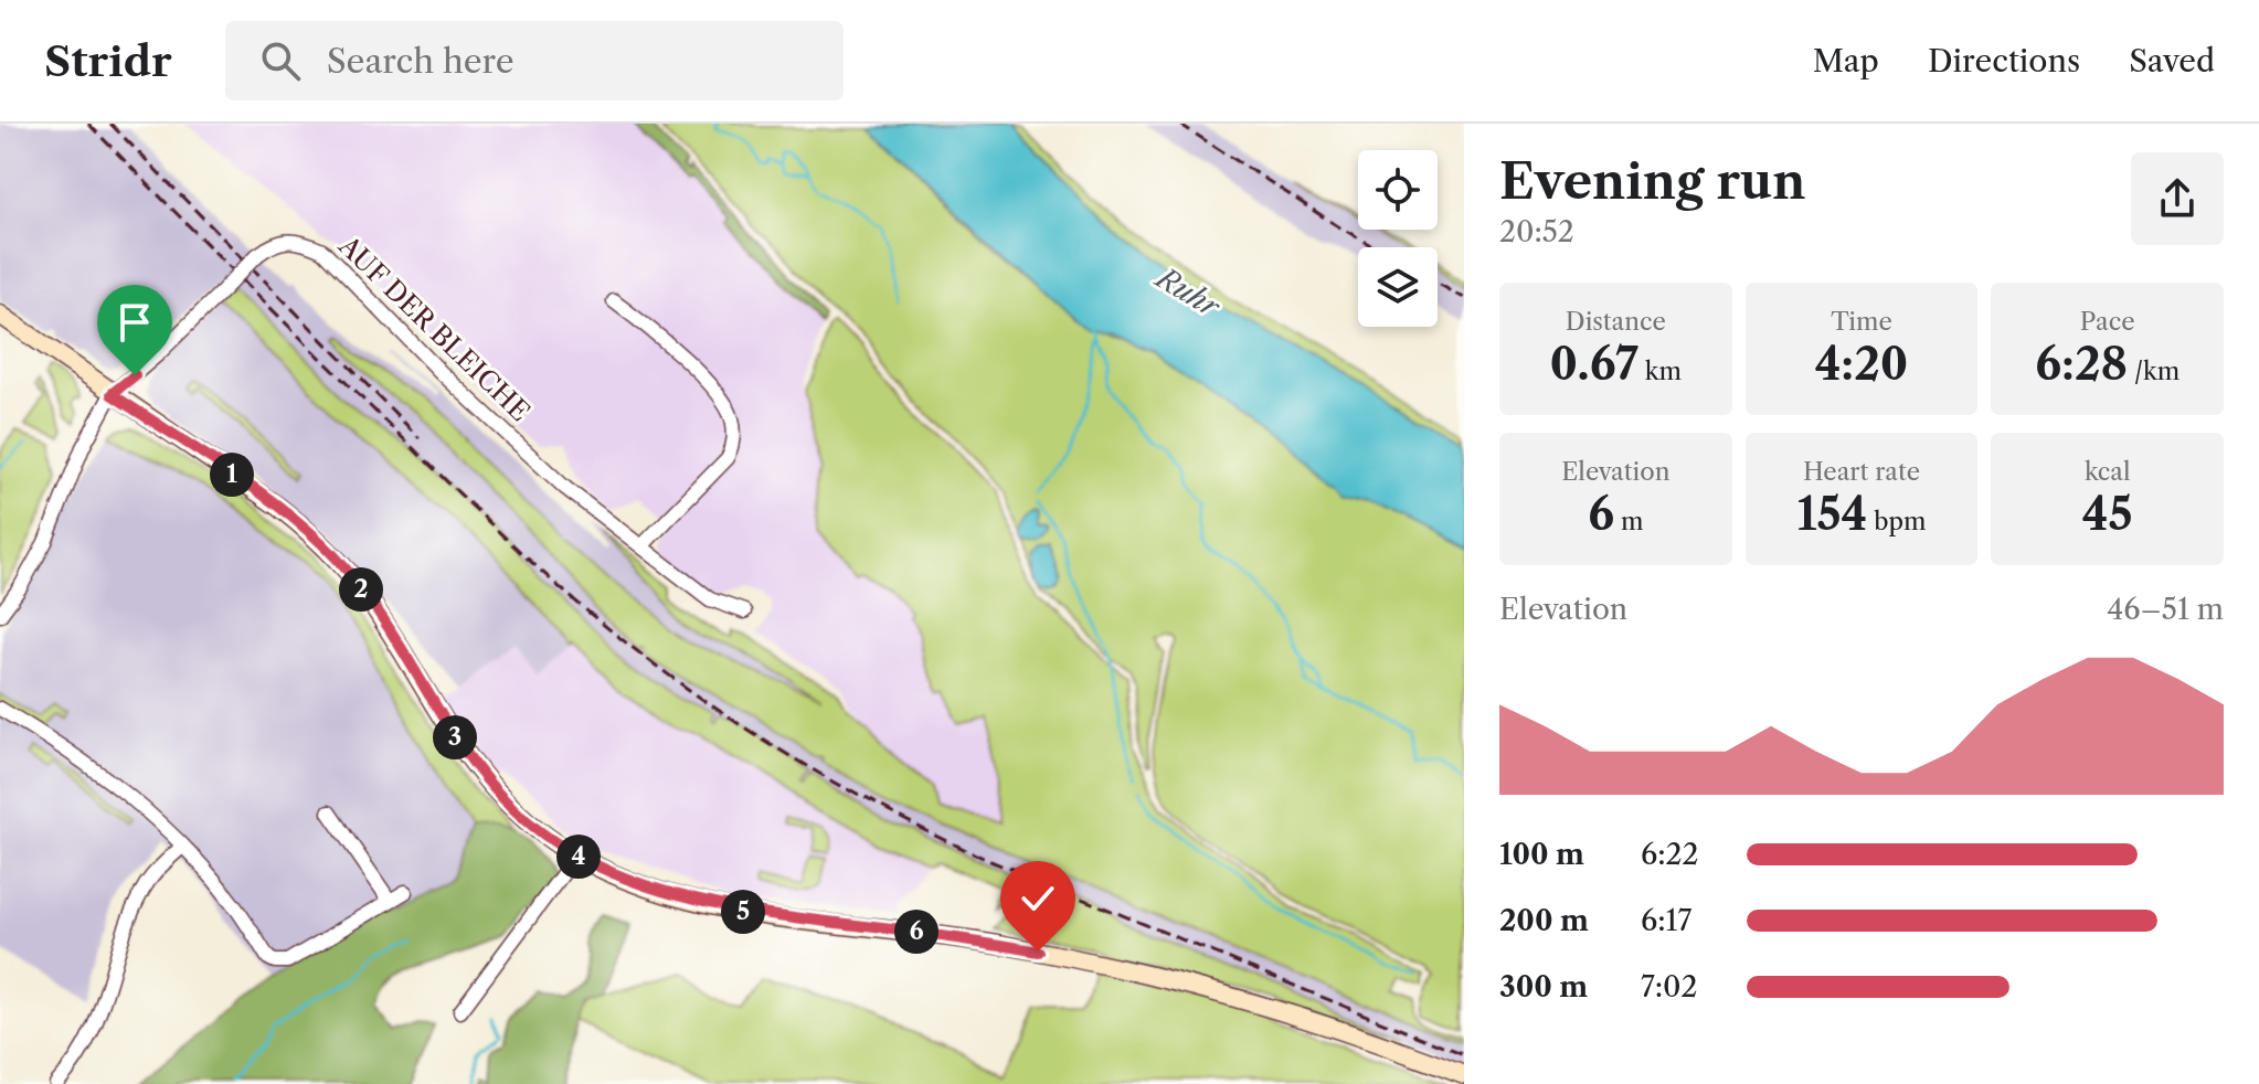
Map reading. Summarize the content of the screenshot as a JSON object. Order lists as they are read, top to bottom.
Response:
{
  "streets": {
    "street": ["AUF DER BLEICHE"]
  },
  "water": ["Ruhr"],
  "page": {
    "header": "Stridr",
    "search": "Search here",
    "nav": ["Map", "Directions", "Saved"],
    "heading": ["Evening run", "20:52"],
    "stats": [
      ["Distance", "0.67 km"],
      ["Time", "4:20"],
      ["Pace", "6:28 /km"],
      ["Elevation", "6 m"],
      ["Heart rate", "154 bpm"],
      ["kcal", "45"]
    ],
    "pins": [
      "1",
      "2",
      "3",
      "4",
      "5",
      "6"
    ],
    "chart": ["Elevation", "46–51 m"],
    "list": [
      {
        "name": "100 m",
        "note": "6:22"
      },
      {
        "name": "200 m",
        "note": "6:17"
      },
      {
        "name": "300 m",
        "note": "7:02"
      }
    ]
  }
}
